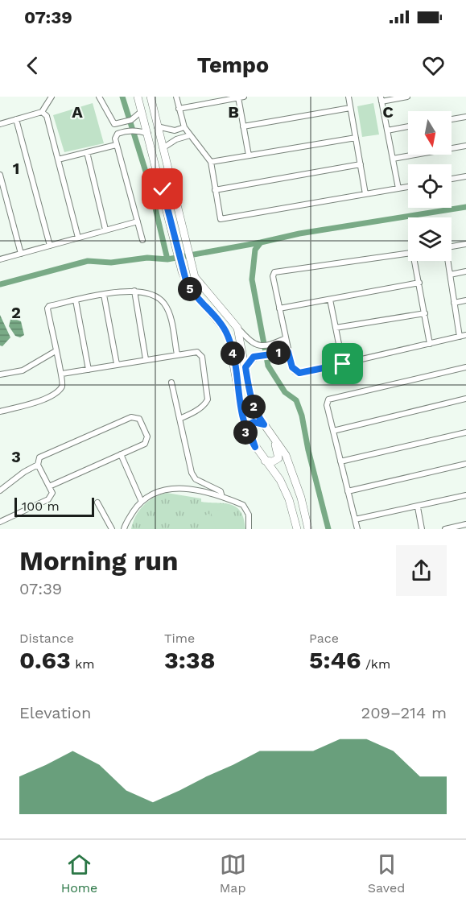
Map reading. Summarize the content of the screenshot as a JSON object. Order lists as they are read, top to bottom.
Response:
{
  "scale_bar": "100 m",
  "north": "bottom",
  "page": {
    "status": "07:39",
    "header": "Tempo",
    "pins": [
      "5",
      "1",
      "4",
      "2",
      "3"
    ],
    "scale": "100 m",
    "heading": ["Morning run", "07:39"],
    "stats": [
      ["Distance", "0.63 km"],
      ["Time", "3:38"],
      ["Pace", "5:46 /km"]
    ],
    "chart": ["Elevation", "209–214 m"],
    "tabs": ["Home", "Map", "Saved"]
  },
  "grid": {
    "columns": ["A", "B", "C"],
    "rows": ["1", "2", "3"]
  }
}
